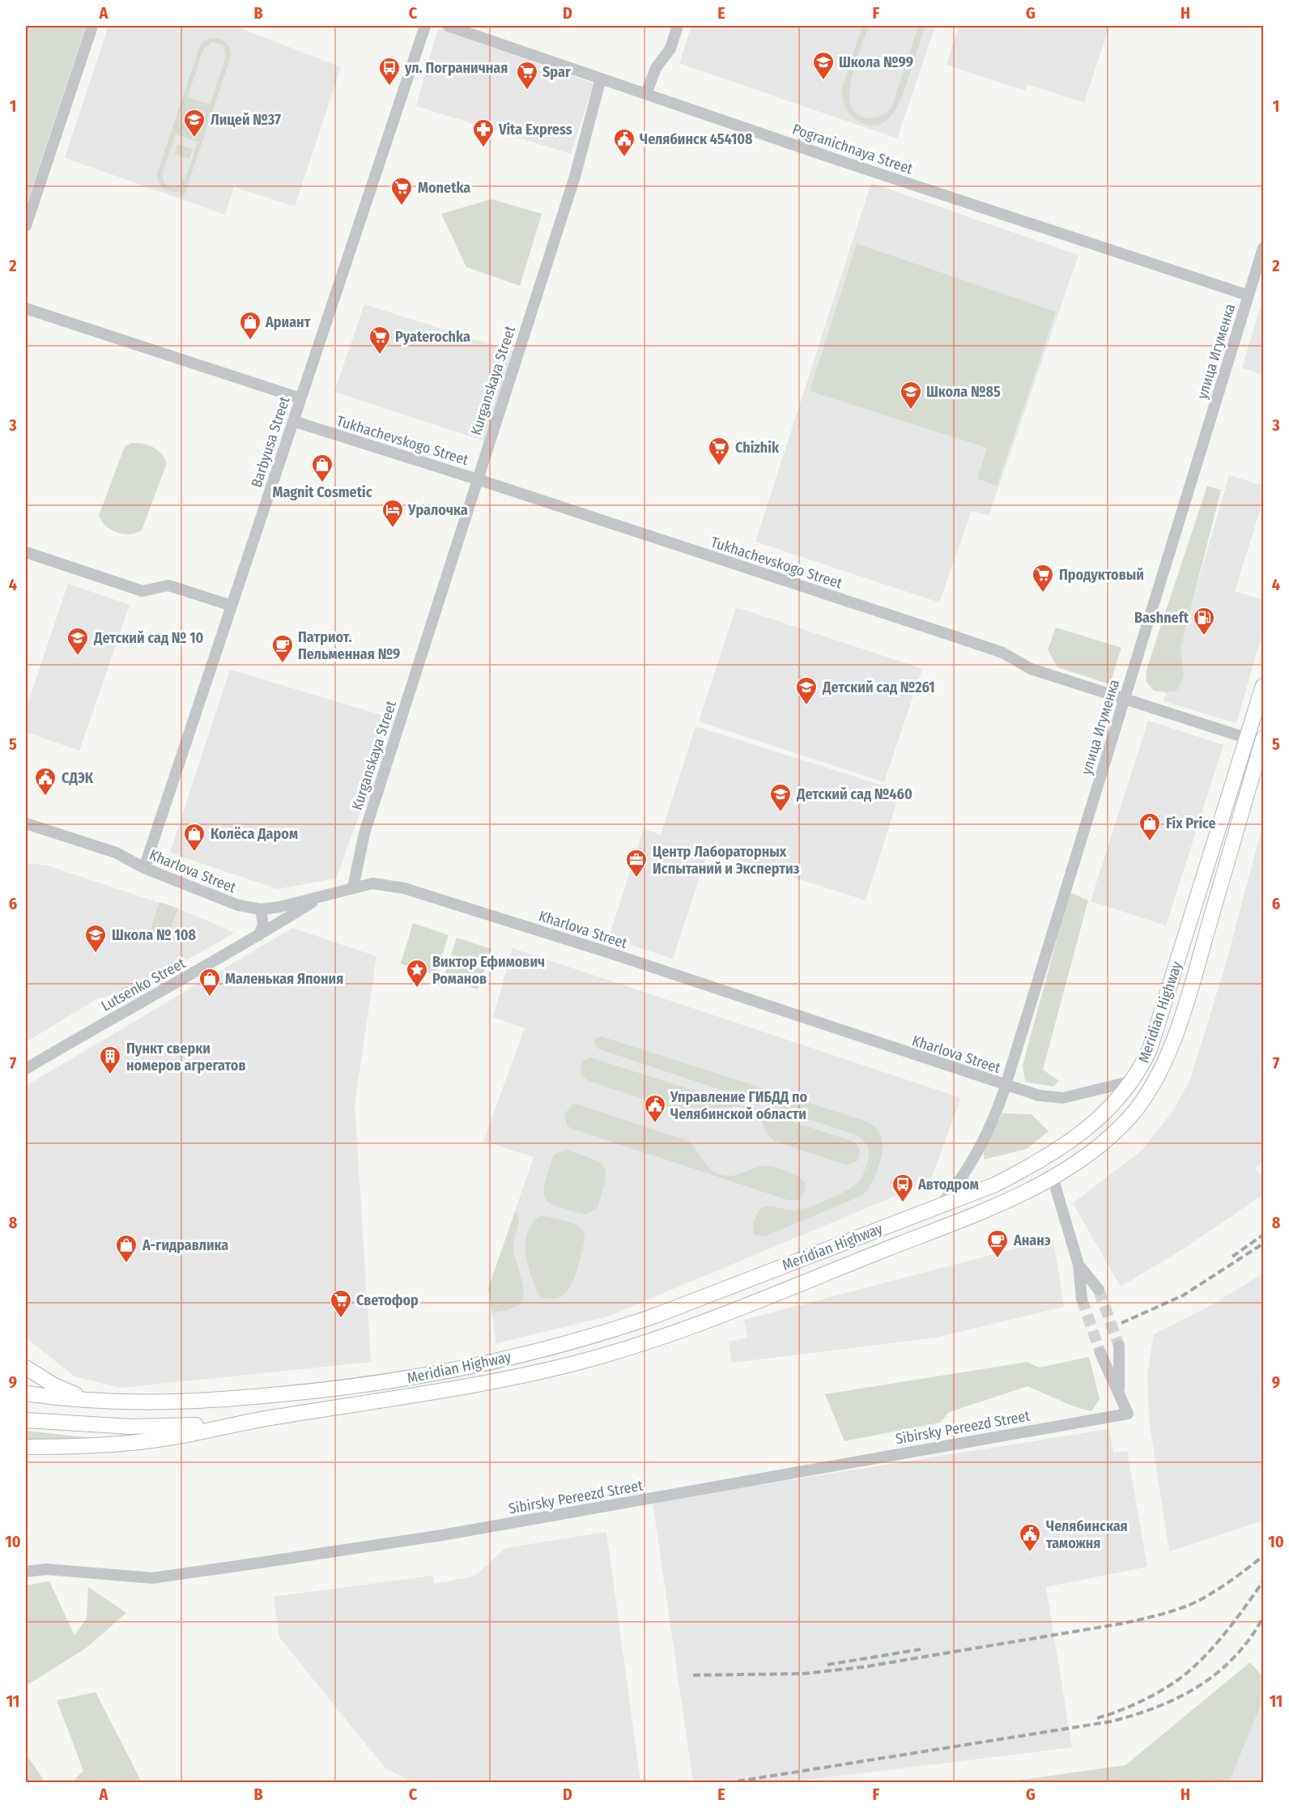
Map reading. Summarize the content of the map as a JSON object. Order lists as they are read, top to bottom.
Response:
{
  "streets": {
    "main road": ["Meridian Highway"],
    "street": [
      "Pogranichnaya Street",
      "улица Игуменка",
      "Kurganskaya Street",
      "Tukhachevskogo Street",
      "Barbyusa Street",
      "Kharlova Street",
      "Lutsenko Street",
      "Sibirsky Pereezd Street"
    ]
  },
  "crossings": [
    ["Pogranichnaya Street", "улица Игуменка"],
    ["Pogranichnaya Street", "Kurganskaya Street"],
    ["улица Игуменка", "Tukhachevskogo Street"],
    ["улица Игуменка", "Kharlova Street"],
    ["улица Игуменка", "Meridian Highway"],
    ["Kurganskaya Street", "Tukhachevskogo Street"],
    ["Kurganskaya Street", "Kharlova Street"],
    ["Tukhachevskogo Street", "Barbyusa Street"],
    ["Tukhachevskogo Street", "Meridian Highway"],
    ["Barbyusa Street", "Kharlova Street"],
    ["Kharlova Street", "Lutsenko Street"],
    ["Kharlova Street", "Meridian Highway"]
  ],
  "places": {
    "school or university": [
      "Школа №99",
      "Лицей №37",
      "Школа №85",
      "Детский сад № 10",
      "Детский сад №261",
      "Детский сад №460",
      "Школа № 108"
    ],
    "bus stop": ["ул. Пограничная", "Автодром"],
    "supermarket": [
      "Spar",
      "Monetka",
      "Pyaterochka",
      "Chizhik",
      "Продуктовый",
      "Светофор"
    ],
    "pharmacy": ["Vita Express"],
    "public building": [
      "Челябинск 454108",
      "СДЭК",
      "Управление ГИБДД по Челябинской области",
      "Челябинская таможня"
    ],
    "shop": [
      "Ариант",
      "Magnit Cosmetic",
      "Fix Price",
      "Колёса Даром",
      "Маленькая Япония",
      "А-гидравлика"
    ],
    "hotel": ["Уралочка"],
    "fuel station": ["Bashneft"],
    "cafe": ["Патриот. Пельменная №9", "Ананэ"],
    "office": ["Центр Лабораторных Испытаний и Экспертиз"],
    "place": ["Виктор Ефимович Романов"],
    "building": ["Пункт сверки номеров агрегатов"]
  },
  "grid": {
    "columns": [
      "A",
      "B",
      "C",
      "D",
      "E",
      "F",
      "G",
      "H"
    ],
    "rows": [
      "1",
      "2",
      "3",
      "4",
      "5",
      "6",
      "7",
      "8",
      "9",
      "10",
      "11"
    ]
  }
}
